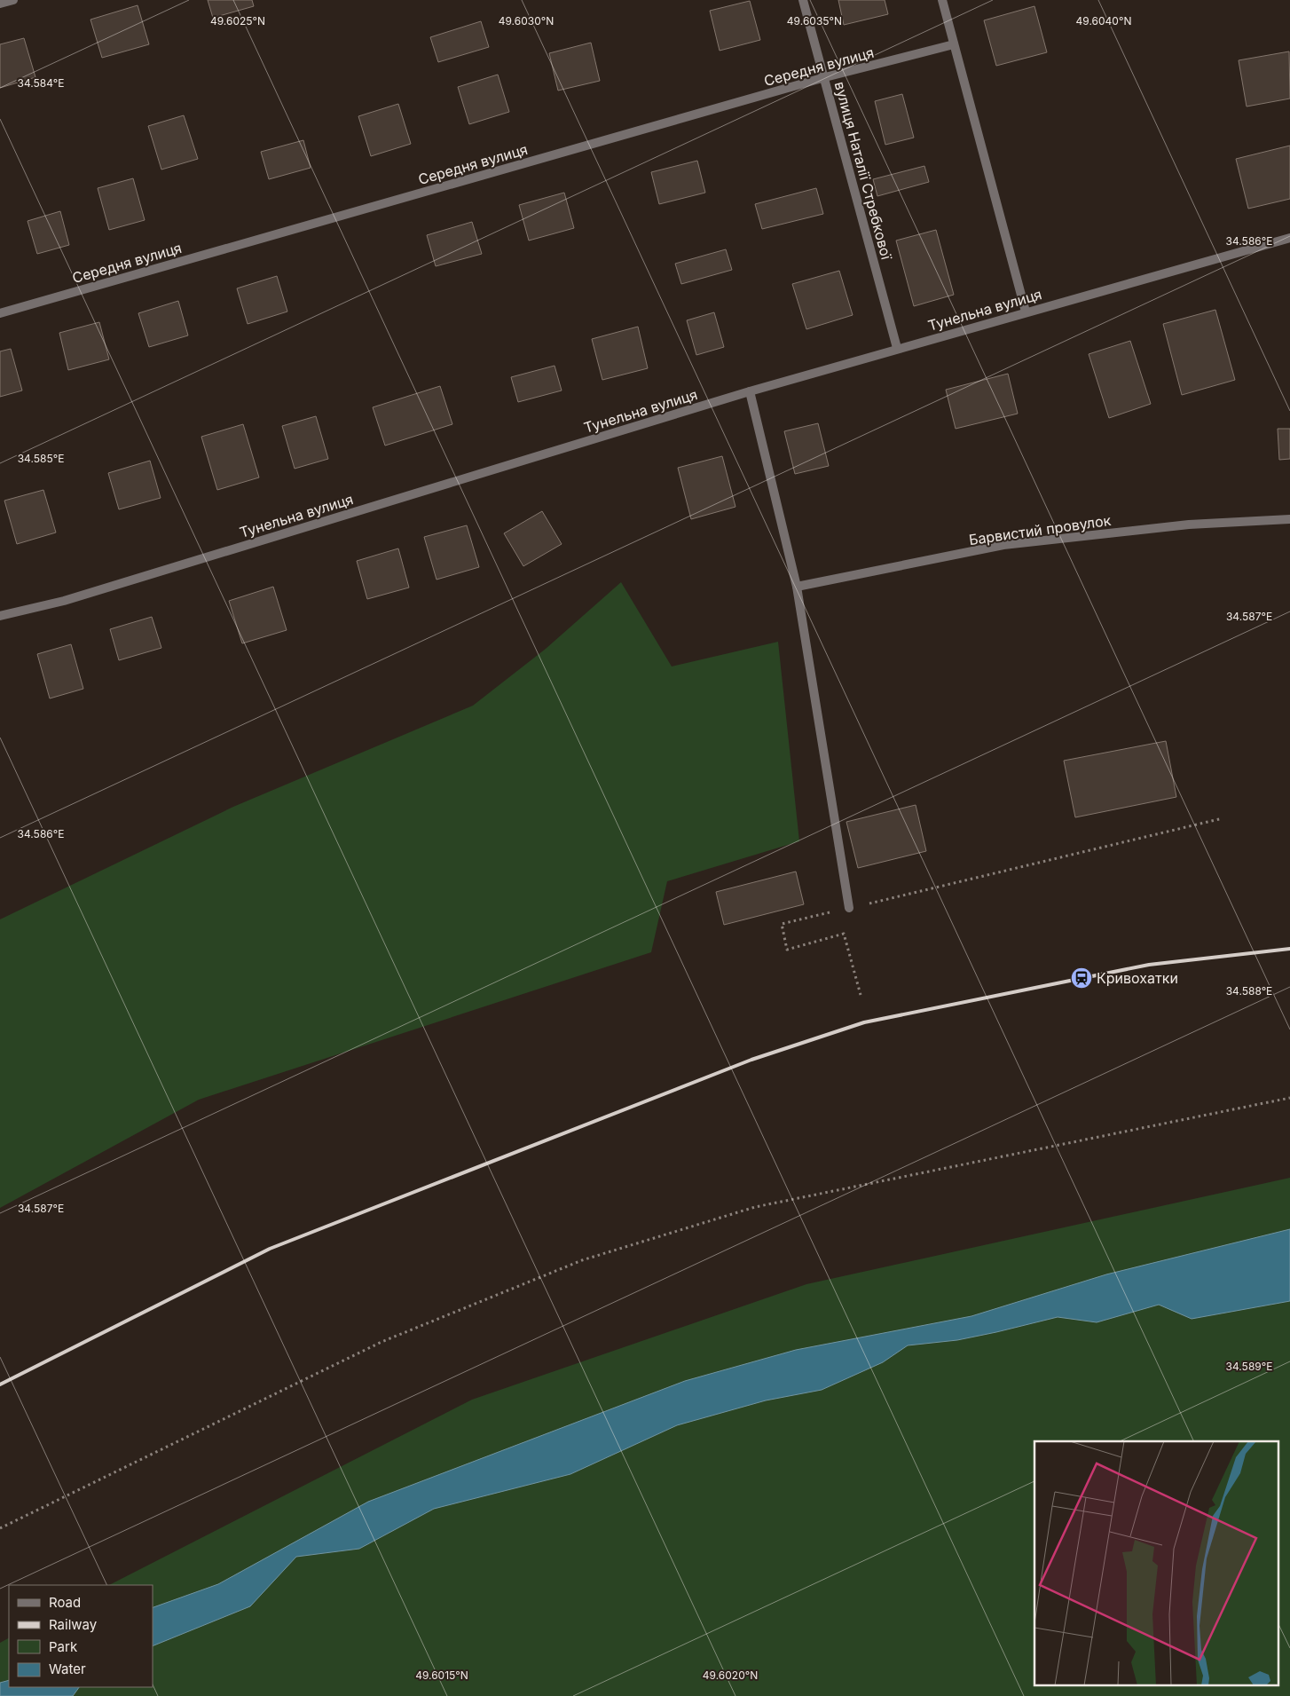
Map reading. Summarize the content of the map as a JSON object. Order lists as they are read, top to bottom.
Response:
{
  "streets": {
    "street": [
      "Середня вулиця",
      "вулиця Наталії Стребкової",
      "Тунельна вулиця",
      "Барвистий провулок"
    ]
  },
  "crossings": [
    ["Середня вулиця", "вулиця Наталії Стребкової"],
    ["вулиця Наталії Стребкової", "Тунельна вулиця"]
  ],
  "places": {
    "station": ["Кривохатки"]
  },
  "legend": [
    "Road",
    "Railway",
    "Park",
    "Water"
  ],
  "coordinates": [
    "49.6025°N",
    "49.6030°N",
    "49.6035°N",
    "49.6040°N",
    "34.584°E",
    "34.586°E",
    "34.585°E",
    "34.587°E",
    "34.588°E",
    "34.589°E",
    "49.6015°N",
    "49.6020°N"
  ]
}
